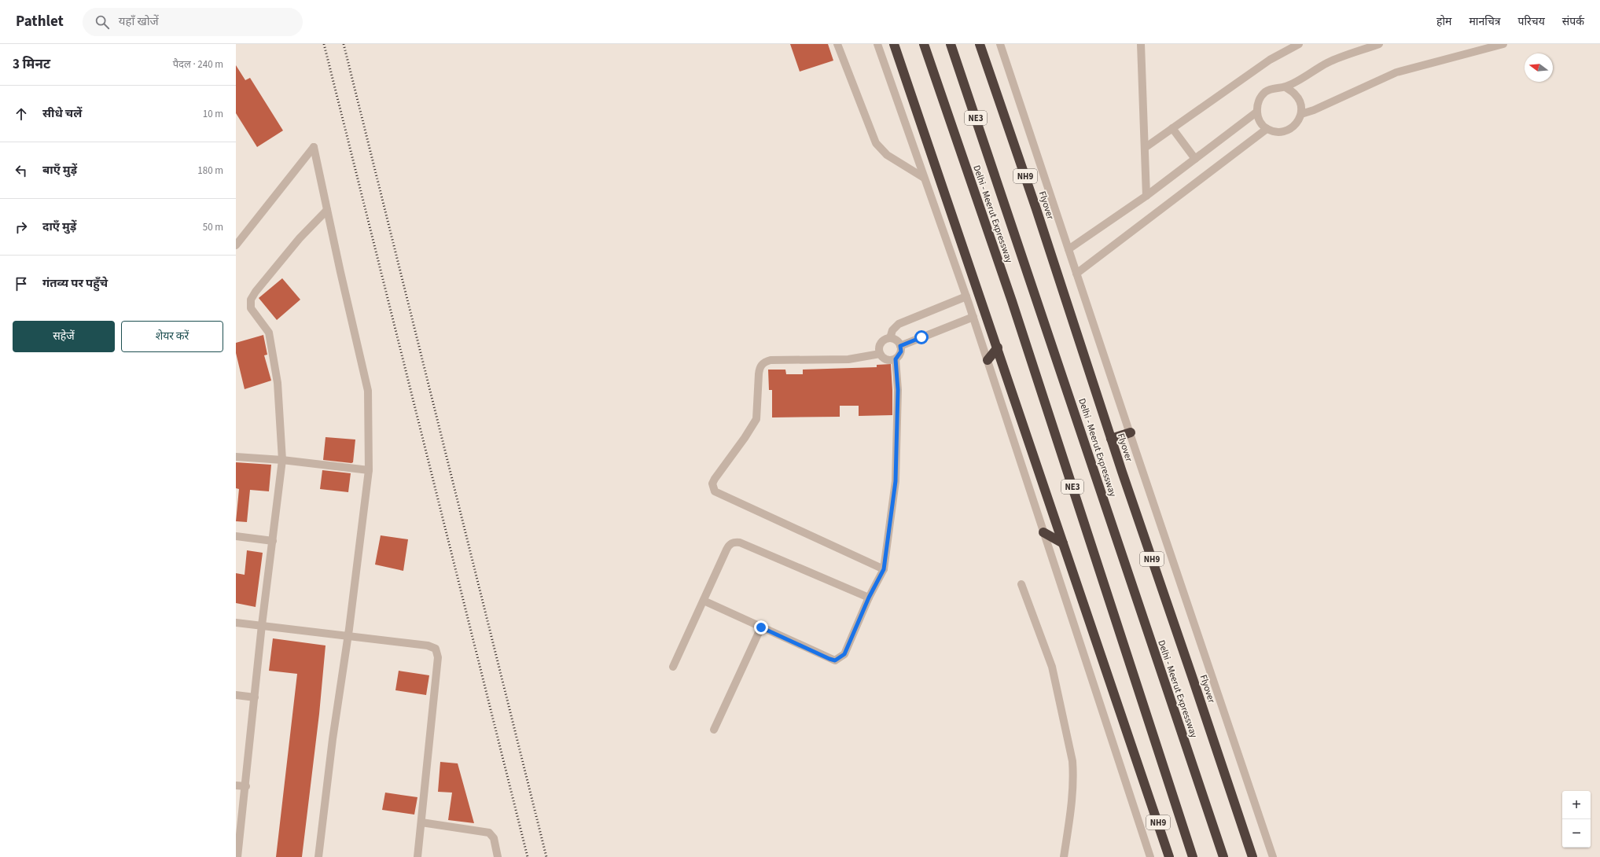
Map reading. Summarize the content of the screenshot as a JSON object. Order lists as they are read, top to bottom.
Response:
{
  "streets": {
    "highway": [
      "NE3",
      "NH9",
      "Flyover",
      "Delhi - Meerut Expressway"
    ]
  },
  "north": "left",
  "page": {
    "header": "Pathlet",
    "search": "यहाँ खोजें",
    "nav": [
      "होम",
      "मानचित्र",
      "परिचय",
      "संपर्क"
    ],
    "heading": ["3 मिनट", "पैदल · 240 m"],
    "list": [
      ["सीधे चलें", "10 m"],
      ["बाएँ मुड़ें", "180 m"],
      ["दाएँ मुड़ें", "50 m"],
      "गंतव्य पर पहुँचे"
    ],
    "buttons": ["सहेजें", "शेयर करें"],
    "map_buttons": ["+", "−"]
  }
}
